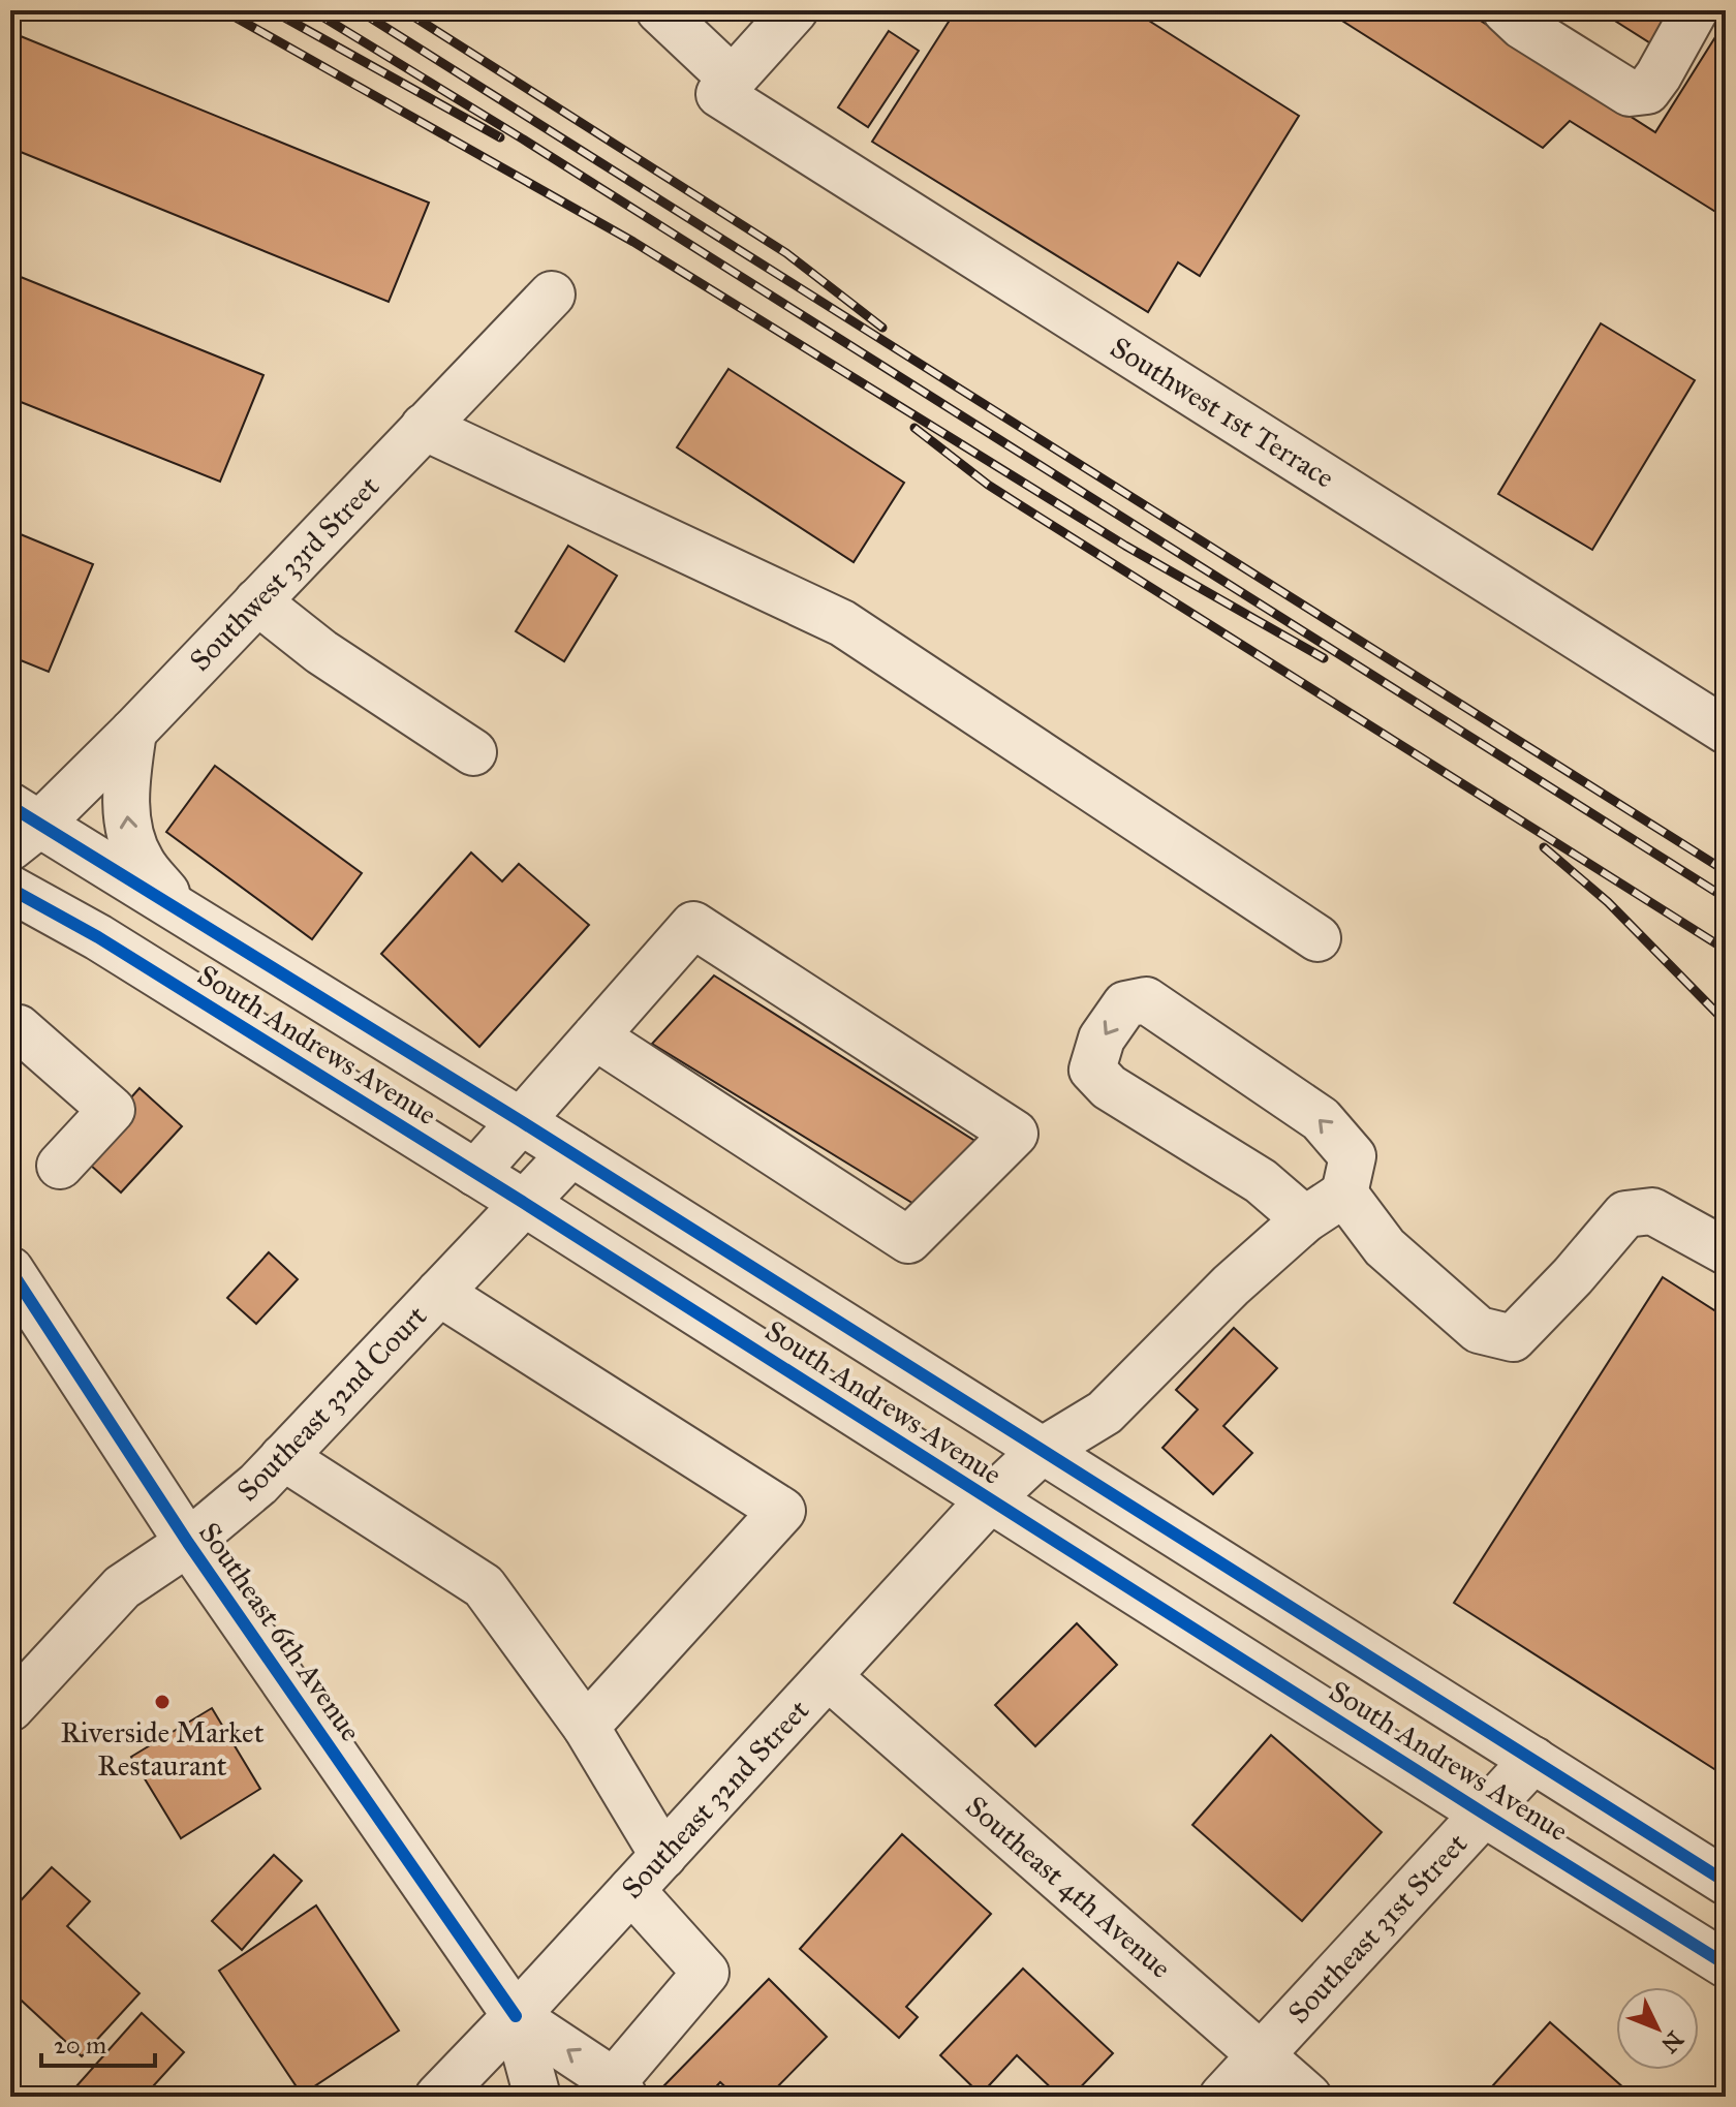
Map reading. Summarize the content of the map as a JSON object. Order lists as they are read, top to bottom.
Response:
{
  "streets": {
    "street": [
      "Southwest 1st Terrace",
      "Southwest 33rd Street",
      "South Andrews Avenue",
      "Southeast 32nd Court",
      "Southeast 6th Avenue",
      "Southeast 32nd Street",
      "Southeast 4th Avenue",
      "Southeast 31st Street"
    ]
  },
  "crossings": [
    ["Southwest 33rd Street", "South Andrews Avenue"],
    ["South Andrews Avenue", "Southeast 32nd Court"],
    ["South Andrews Avenue", "Southeast 32nd Street"],
    ["South Andrews Avenue", "Southeast 31st Street"],
    ["Southeast 32nd Court", "Southeast 6th Avenue"],
    ["Southeast 6th Avenue", "Southeast 32nd Street"],
    ["Southeast 32nd Street", "Southeast 4th Avenue"],
    ["Southeast 4th Avenue", "Southeast 31st Street"]
  ],
  "places": ["Riverside Market Restaurant"],
  "scale_bar": "20 m",
  "north": "bottom right"
}
